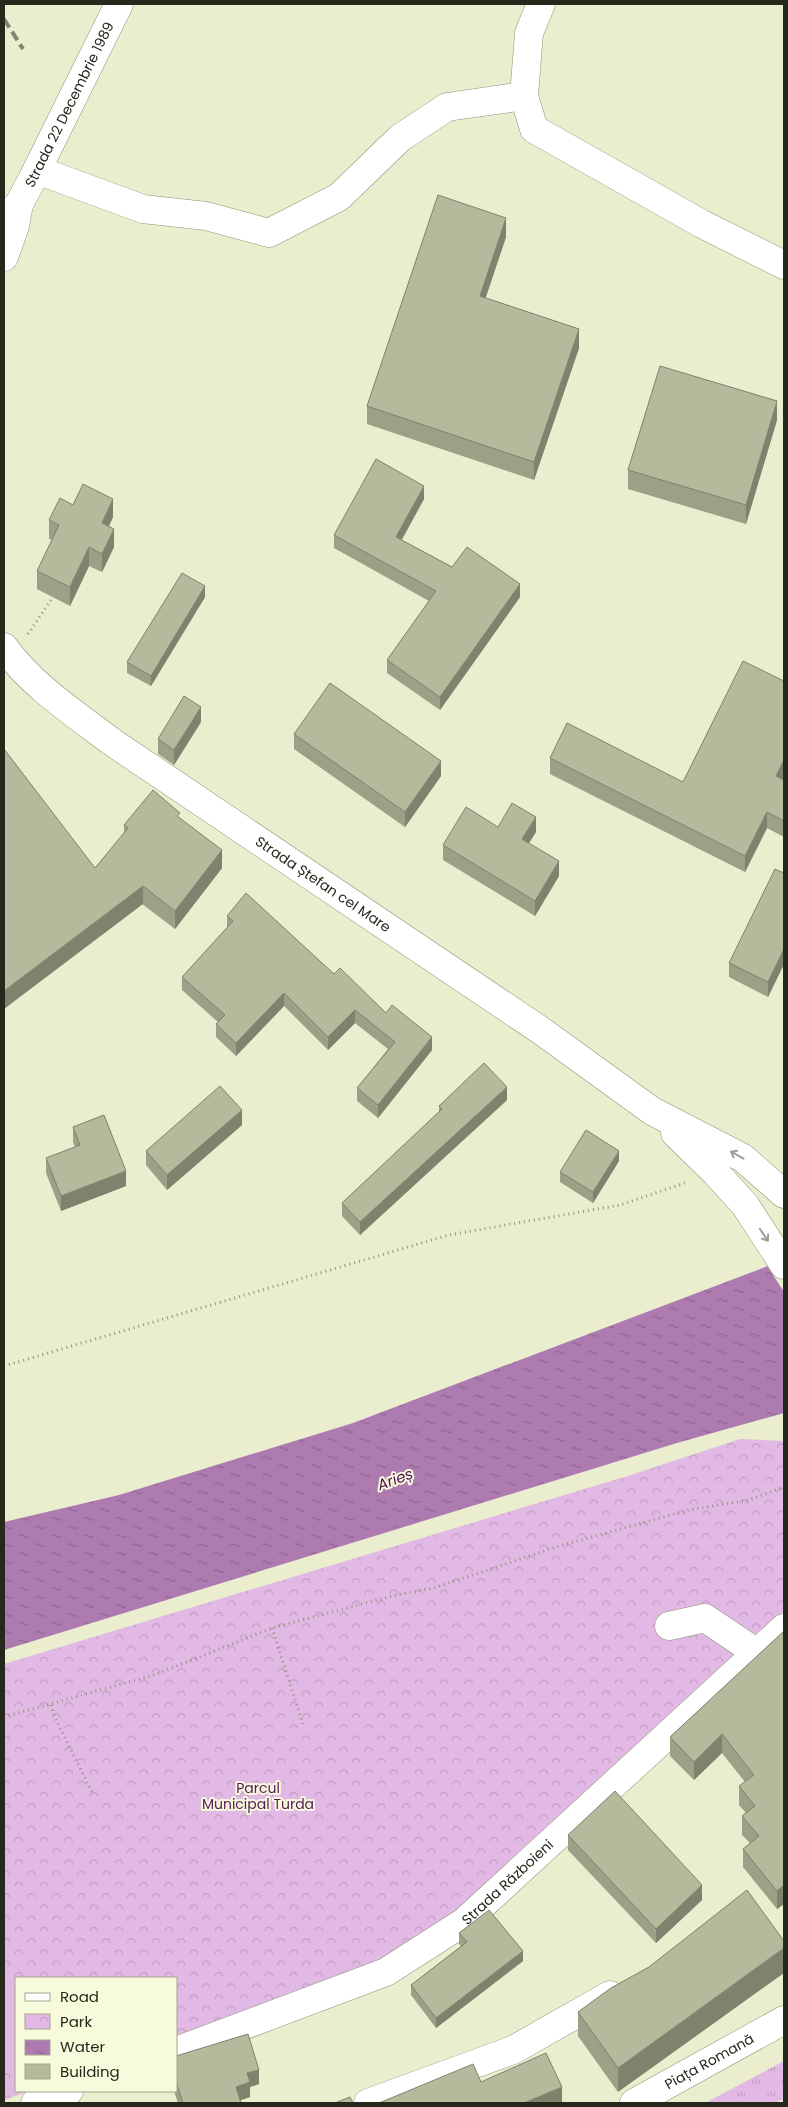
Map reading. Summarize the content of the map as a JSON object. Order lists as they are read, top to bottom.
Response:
{
  "streets": {
    "main road": [
      "Strada 22 Decembrie 1989",
      "Strada Ștefan cel Mare",
      "Strada Războieni",
      "Piața Romană"
    ]
  },
  "water": ["Arieș"],
  "parks": ["Parcul Municipal Turda"],
  "legend": [
    "Road",
    "Park",
    "Water",
    "Building"
  ]
}
